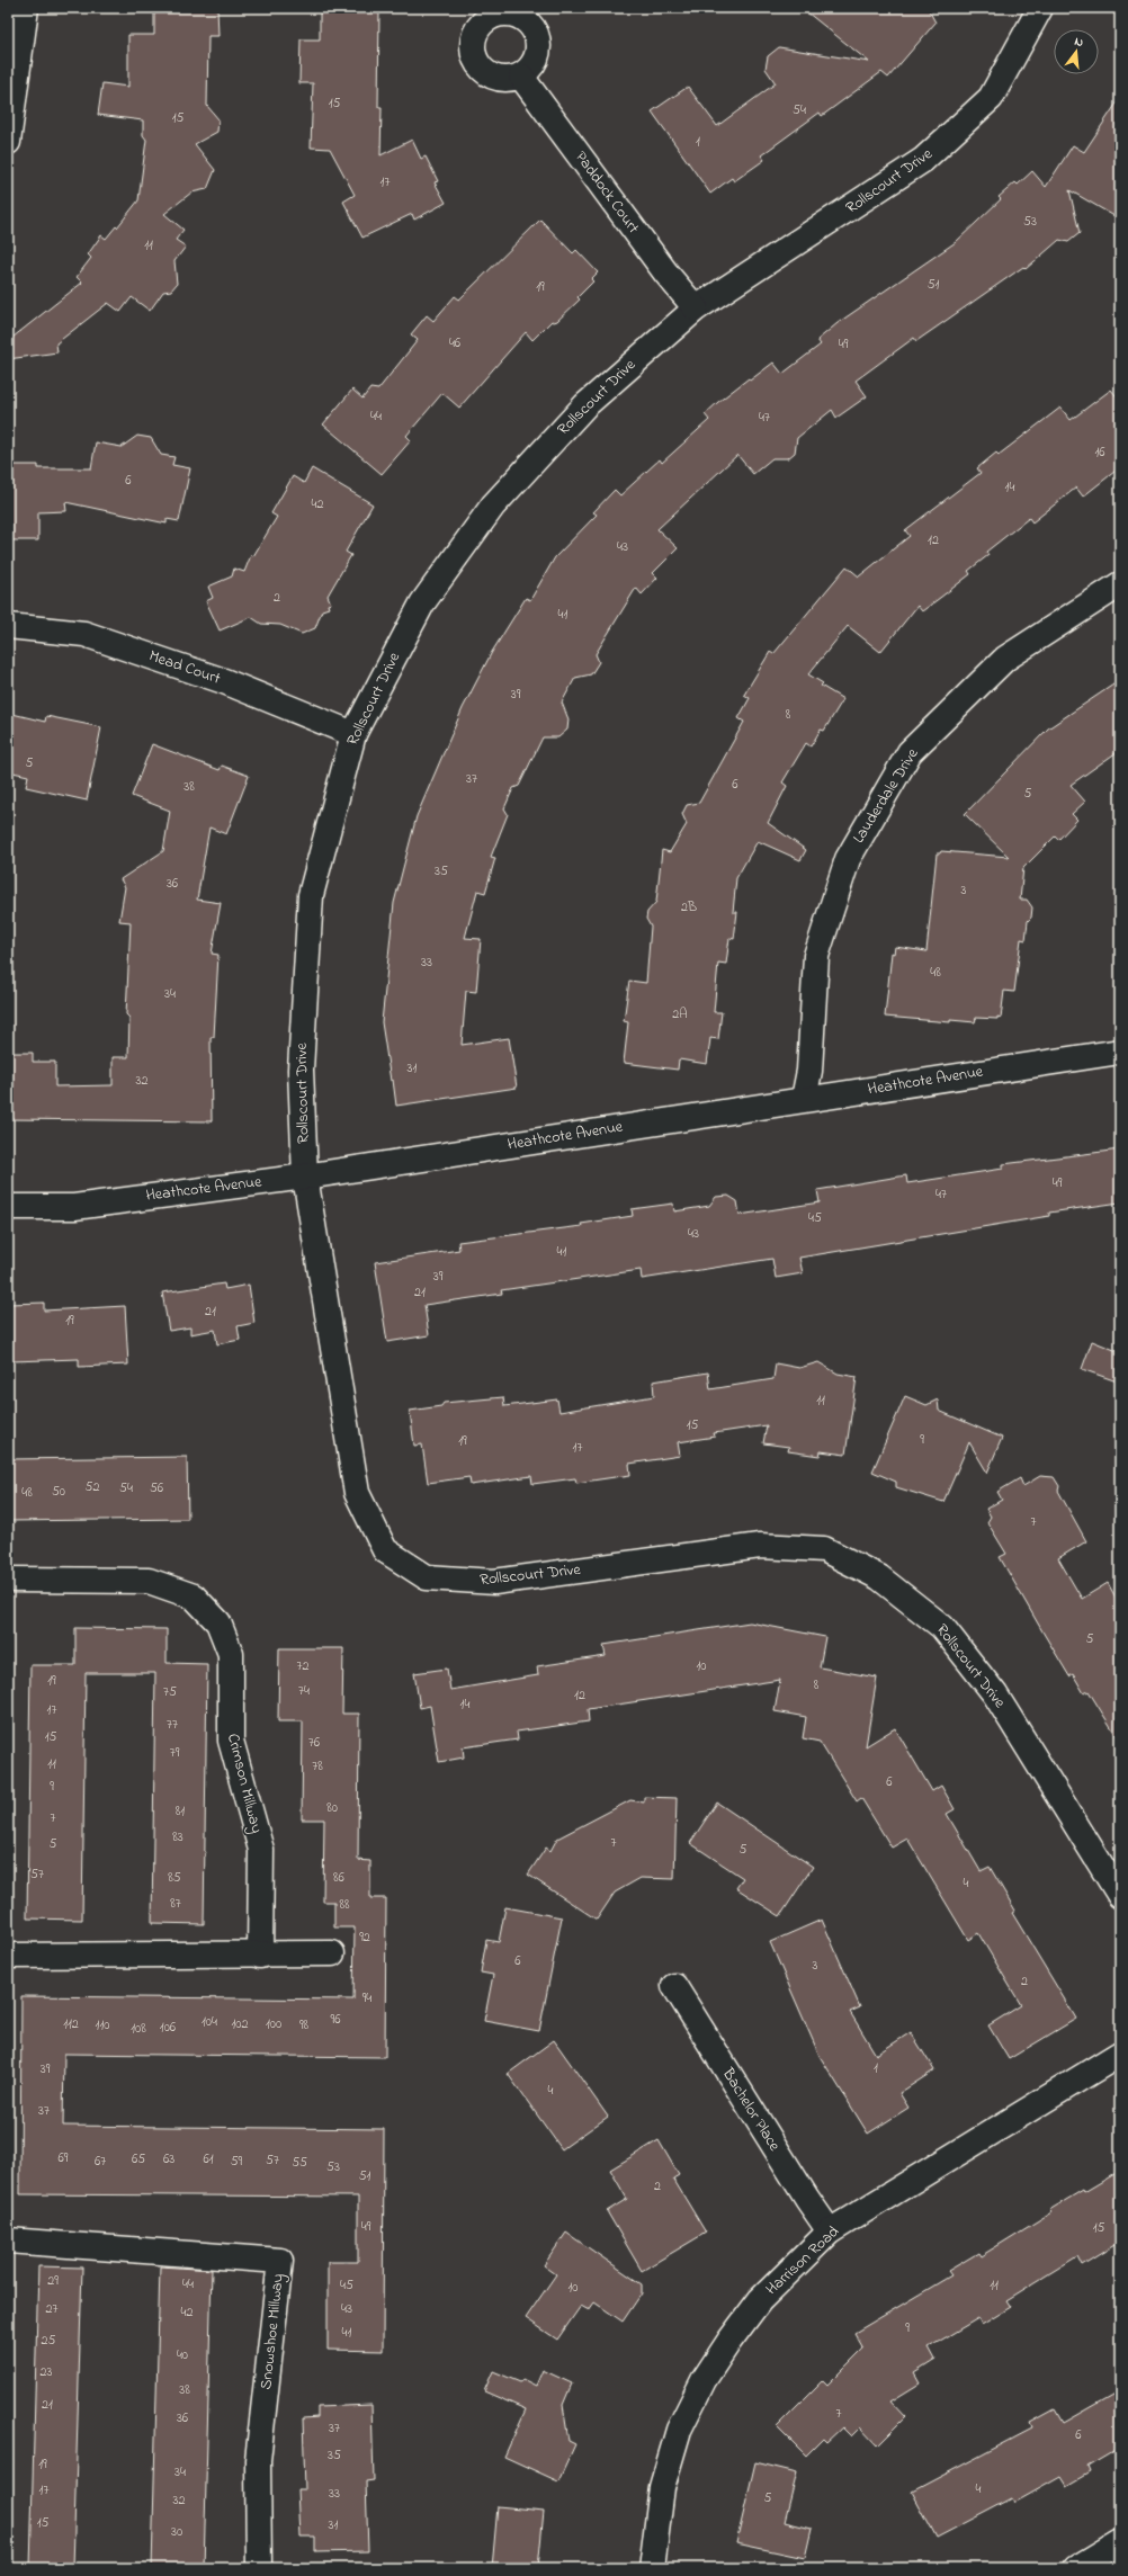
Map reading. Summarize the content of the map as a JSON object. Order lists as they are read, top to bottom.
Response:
{
  "streets": {
    "street": [
      "Rollscourt Drive",
      "Paddock Court",
      "Mead Court",
      "Lauderdale Drive",
      "Heathcote Avenue",
      "Crimson Millway",
      "Bachelor Place",
      "Harrison Road",
      "Snowshoe Millway"
    ]
  },
  "crossings": [
    ["Rollscourt Drive", "Paddock Court"],
    ["Rollscourt Drive", "Mead Court"],
    ["Rollscourt Drive", "Heathcote Avenue"],
    ["Lauderdale Drive", "Heathcote Avenue"],
    ["Bachelor Place", "Harrison Road"]
  ],
  "house_numbers": [
    "15",
    "54",
    "15",
    "1",
    "17",
    "53",
    "11",
    "51",
    "19",
    "46",
    "49",
    "44",
    "47",
    "16",
    "6",
    "14",
    "42",
    "12",
    "43",
    "2",
    "41",
    "39",
    "8",
    "5",
    "37",
    "6",
    "38",
    "5",
    "35",
    "36",
    "3",
    "2B",
    "33",
    "48",
    "34",
    "2A",
    "31",
    "32",
    "49",
    "47",
    "45",
    "43",
    "41",
    "39",
    "21",
    "21",
    "19",
    "11",
    "15",
    "9",
    "19",
    "17",
    "52",
    "54",
    "56",
    "50",
    "48",
    "7",
    "5",
    "72",
    "10",
    "19",
    "8",
    "74",
    "75",
    "12",
    "14",
    "17",
    "77",
    "15",
    "76",
    "79",
    "11",
    "78",
    "6",
    "9",
    "80",
    "81",
    "7",
    "83",
    "7",
    "5",
    "5",
    "57",
    "85",
    "86",
    "4",
    "87",
    "88",
    "92",
    "6",
    "3",
    "2",
    "94",
    "96",
    "104",
    "112",
    "102",
    "100",
    "110",
    "98",
    "106",
    "108",
    "1",
    "39",
    "4",
    "37",
    "69",
    "65",
    "63",
    "61",
    "57",
    "67",
    "59",
    "55",
    "53",
    "51",
    "2",
    "49",
    "15",
    "29",
    "44",
    "45",
    "11",
    "10",
    "27",
    "43",
    "42",
    "9",
    "41",
    "25",
    "40",
    "23",
    "38",
    "21",
    "7",
    "36",
    "37",
    "6",
    "35",
    "19",
    "34",
    "4",
    "17",
    "33",
    "5",
    "32",
    "15",
    "31",
    "30"
  ],
  "north": "top"
}
